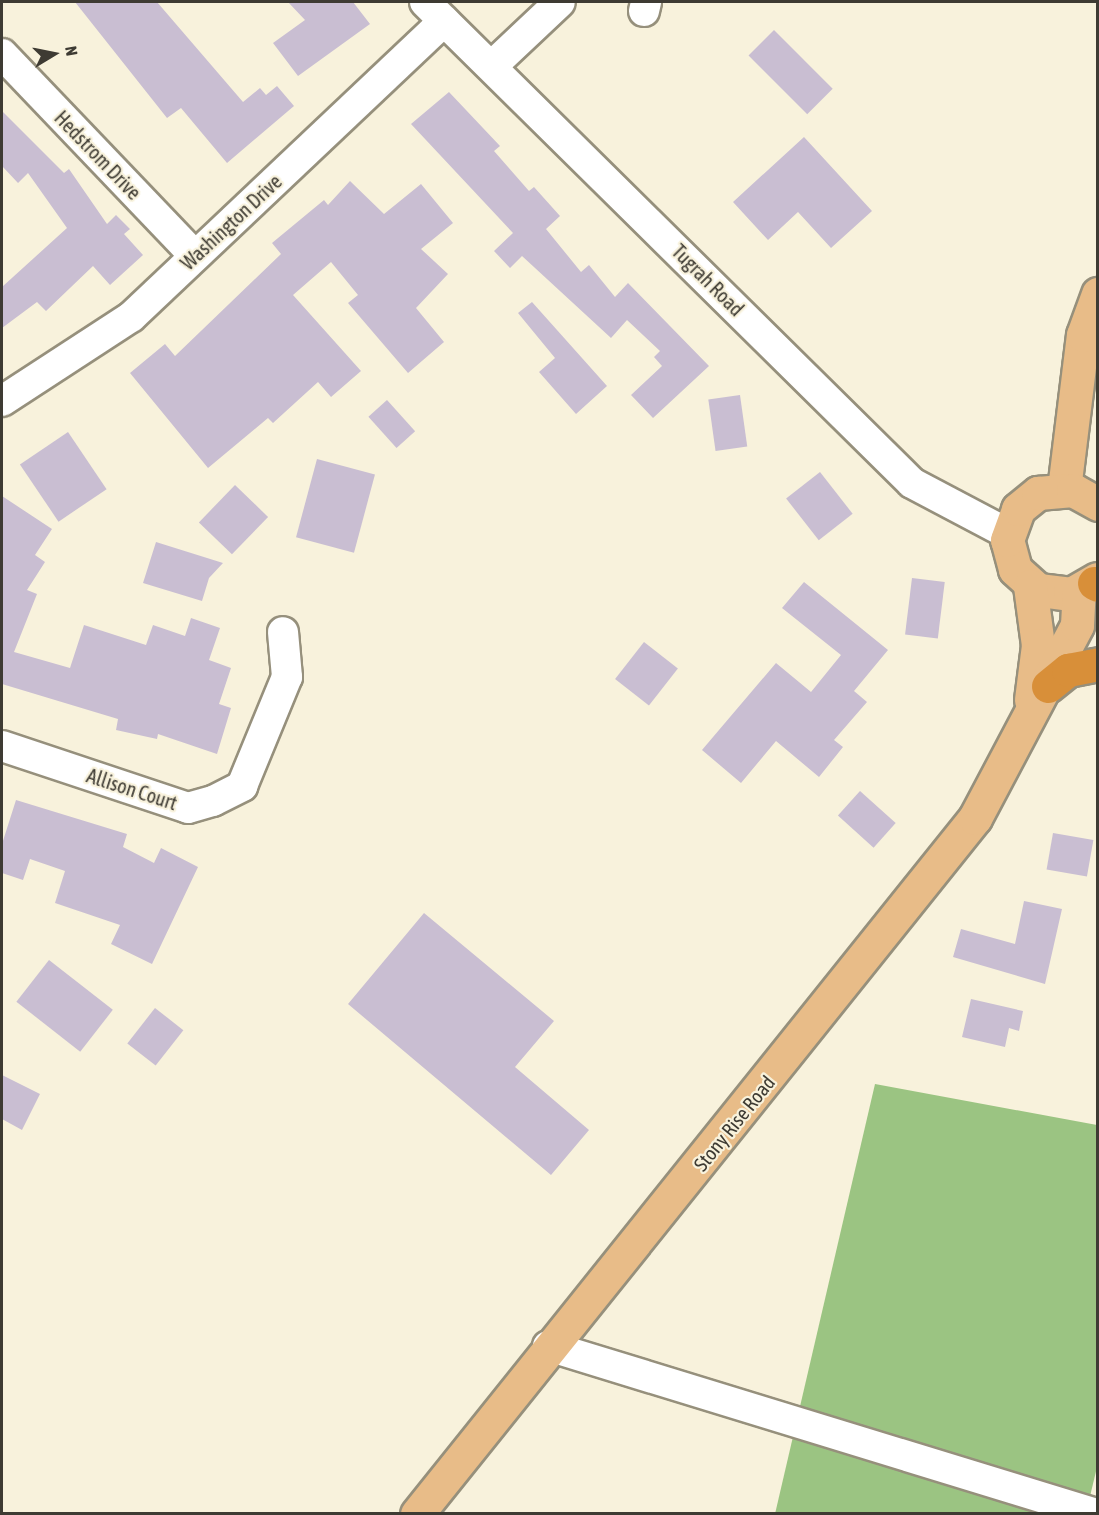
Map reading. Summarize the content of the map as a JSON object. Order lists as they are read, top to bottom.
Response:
{
  "streets": {
    "main road": ["Stony Rise Road"],
    "street": [
      "Hedstrom Drive",
      "Washington Drive",
      "Tugrah Road",
      "Allison Court"
    ]
  },
  "crossings": [
    ["Hedstrom Drive", "Washington Drive"],
    ["Washington Drive", "Tugrah Road"]
  ],
  "north": "right"
}
